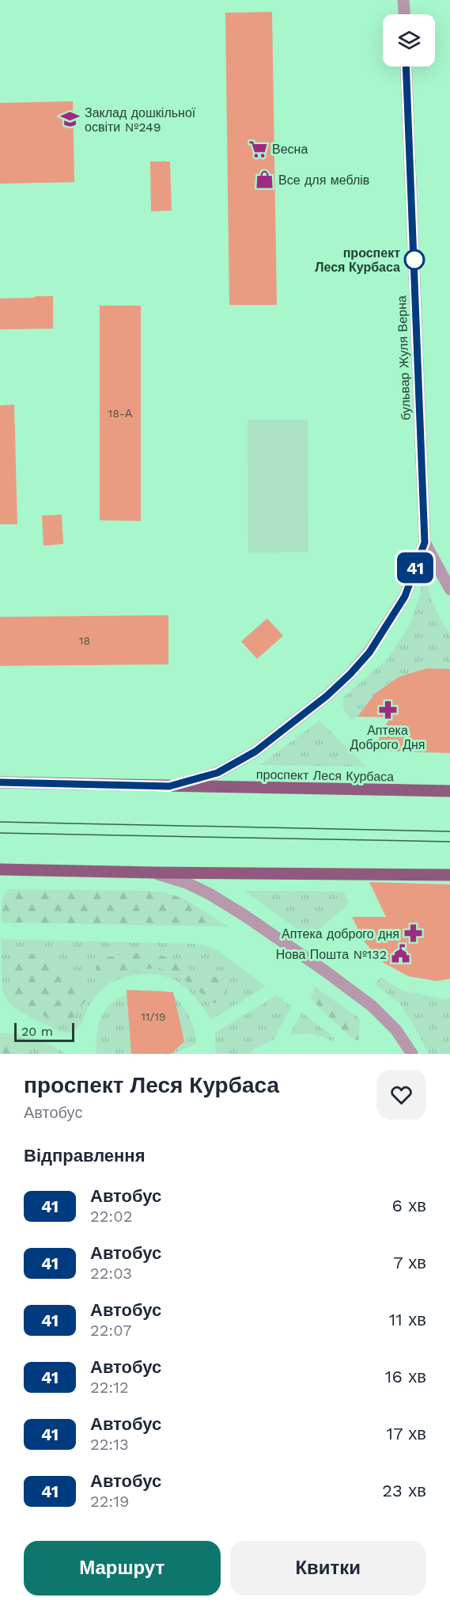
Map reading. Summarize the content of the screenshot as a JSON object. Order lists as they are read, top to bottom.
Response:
{
  "streets": {
    "main road": ["проспект Леся Курбаса"],
    "street": ["бульвар Жуля Верна"]
  },
  "crossings": [
    ["бульвар Жуля Верна", "проспект Леся Курбаса"]
  ],
  "places": {
    "school or university": ["Заклад дошкільної освіти №249"],
    "supermarket": ["Весна"],
    "shop": ["Все для меблів"],
    "other": ["проспект Леся Курбаса"],
    "pharmacy": ["Аптека Доброго Дня", "Аптека доброго дня"],
    "public building": ["Нова Пошта №132"]
  },
  "lines": ["bus line 41"],
  "house_numbers": ["18-А", "18", "11/19"],
  "scale_bar": "20 m",
  "page": {
    "on_map": "41",
    "scale": "20 m",
    "heading": [
      ["проспект Леся Курбаса", "Автобус"],
      "Відправлення"
    ],
    "list": [
      {
        "mark": "41",
        "name": "Автобус",
        "note": "22:02",
        "value": "6 хв"
      },
      {
        "mark": "41",
        "name": "Автобус",
        "note": "22:03",
        "value": "7 хв"
      },
      {
        "mark": "41",
        "name": "Автобус",
        "note": "22:07",
        "value": "11 хв"
      },
      {
        "mark": "41",
        "name": "Автобус",
        "note": "22:12",
        "value": "16 хв"
      },
      {
        "mark": "41",
        "name": "Автобус",
        "note": "22:13",
        "value": "17 хв"
      },
      {
        "mark": "41",
        "name": "Автобус",
        "note": "22:19",
        "value": "23 хв"
      }
    ],
    "buttons": ["Маршрут", "Квитки"]
  }
}
